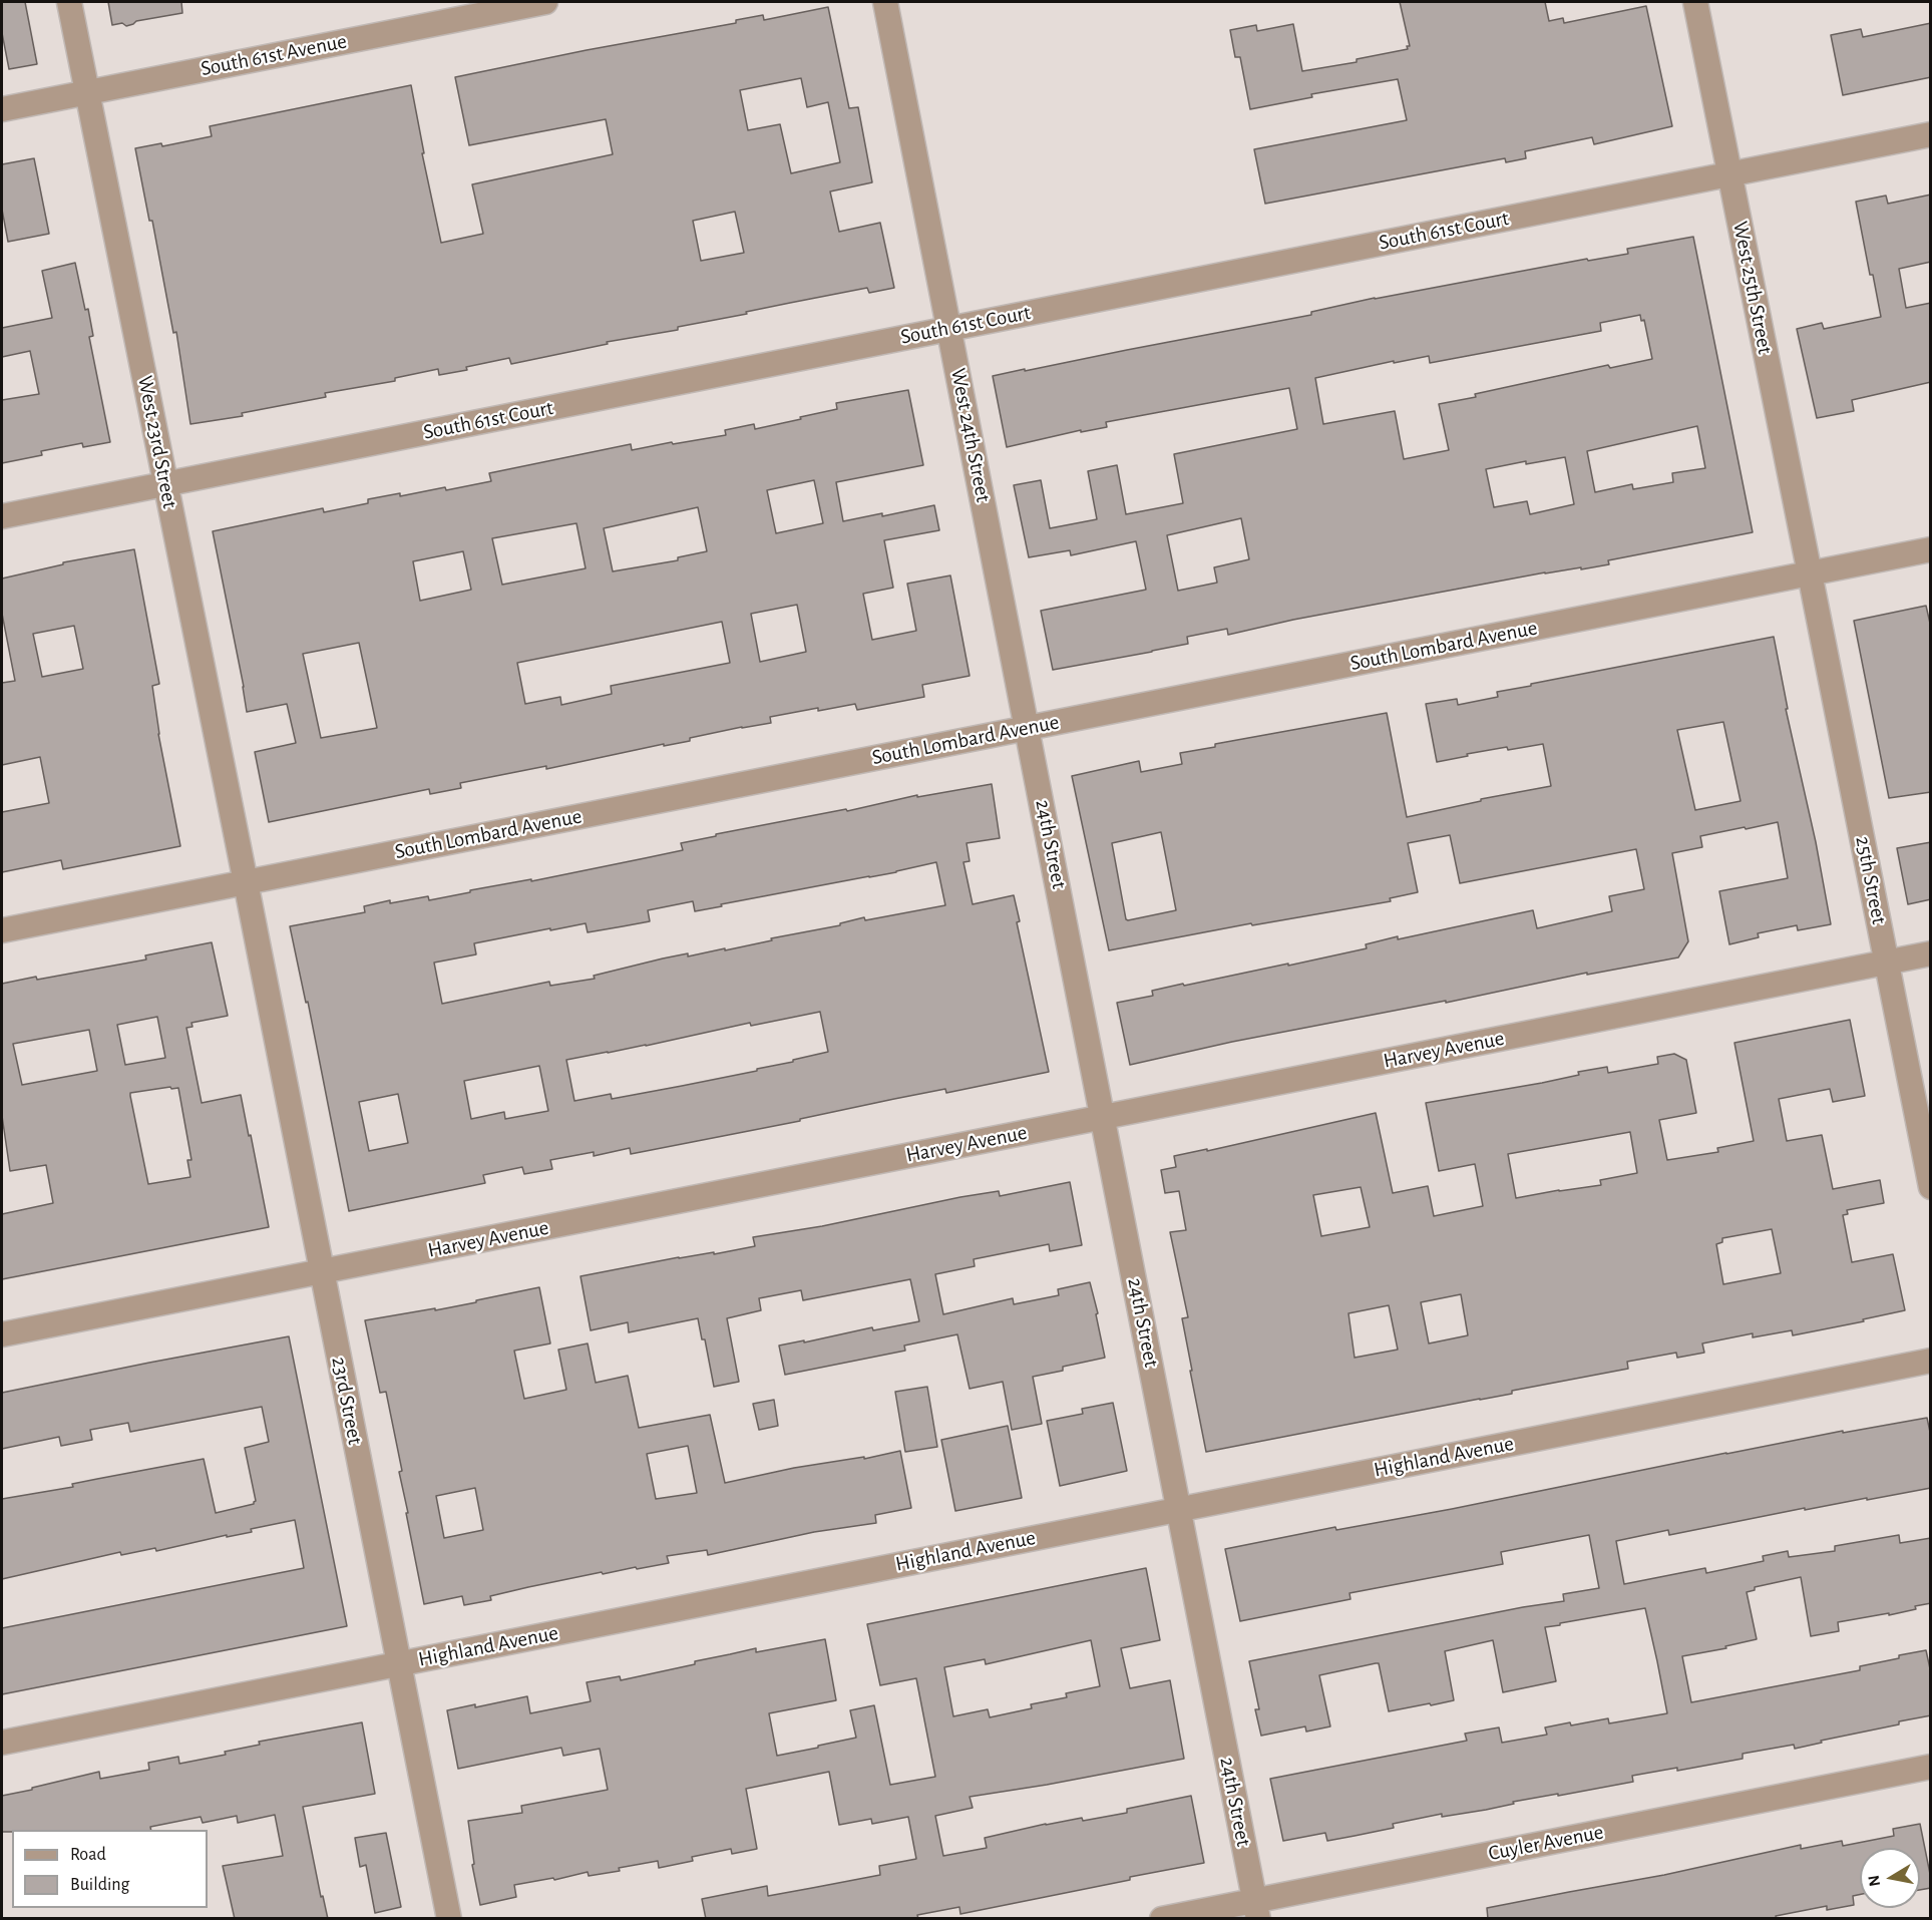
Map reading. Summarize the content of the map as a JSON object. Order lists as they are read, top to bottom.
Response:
{
  "streets": {
    "street": [
      "South 61st Avenue",
      "South 61st Court",
      "West 25th Street",
      "West 24th Street",
      "West 23rd Street",
      "South Lombard Avenue",
      "24th Street",
      "25th Street",
      "Harvey Avenue",
      "23rd Street",
      "Highland Avenue",
      "Cuyler Avenue"
    ]
  },
  "crossings": [
    ["South 61st Avenue", "West 23rd Street"],
    ["South 61st Court", "West 25th Street"],
    ["South 61st Court", "West 24th Street"],
    ["South 61st Court", "West 23rd Street"],
    ["West 25th Street", "South Lombard Avenue"],
    ["West 25th Street", "25th Street"],
    ["West 24th Street", "South Lombard Avenue"],
    ["West 24th Street", "24th Street"],
    ["West 23rd Street", "South Lombard Avenue"],
    ["West 23rd Street", "23rd Street"],
    ["South Lombard Avenue", "24th Street"],
    ["South Lombard Avenue", "25th Street"],
    ["South Lombard Avenue", "23rd Street"],
    ["24th Street", "Harvey Avenue"],
    ["24th Street", "Highland Avenue"],
    ["24th Street", "Cuyler Avenue"],
    ["25th Street", "Harvey Avenue"],
    ["Harvey Avenue", "23rd Street"],
    ["23rd Street", "Highland Avenue"]
  ],
  "legend": ["Road", "Building"],
  "north": "left"
}
